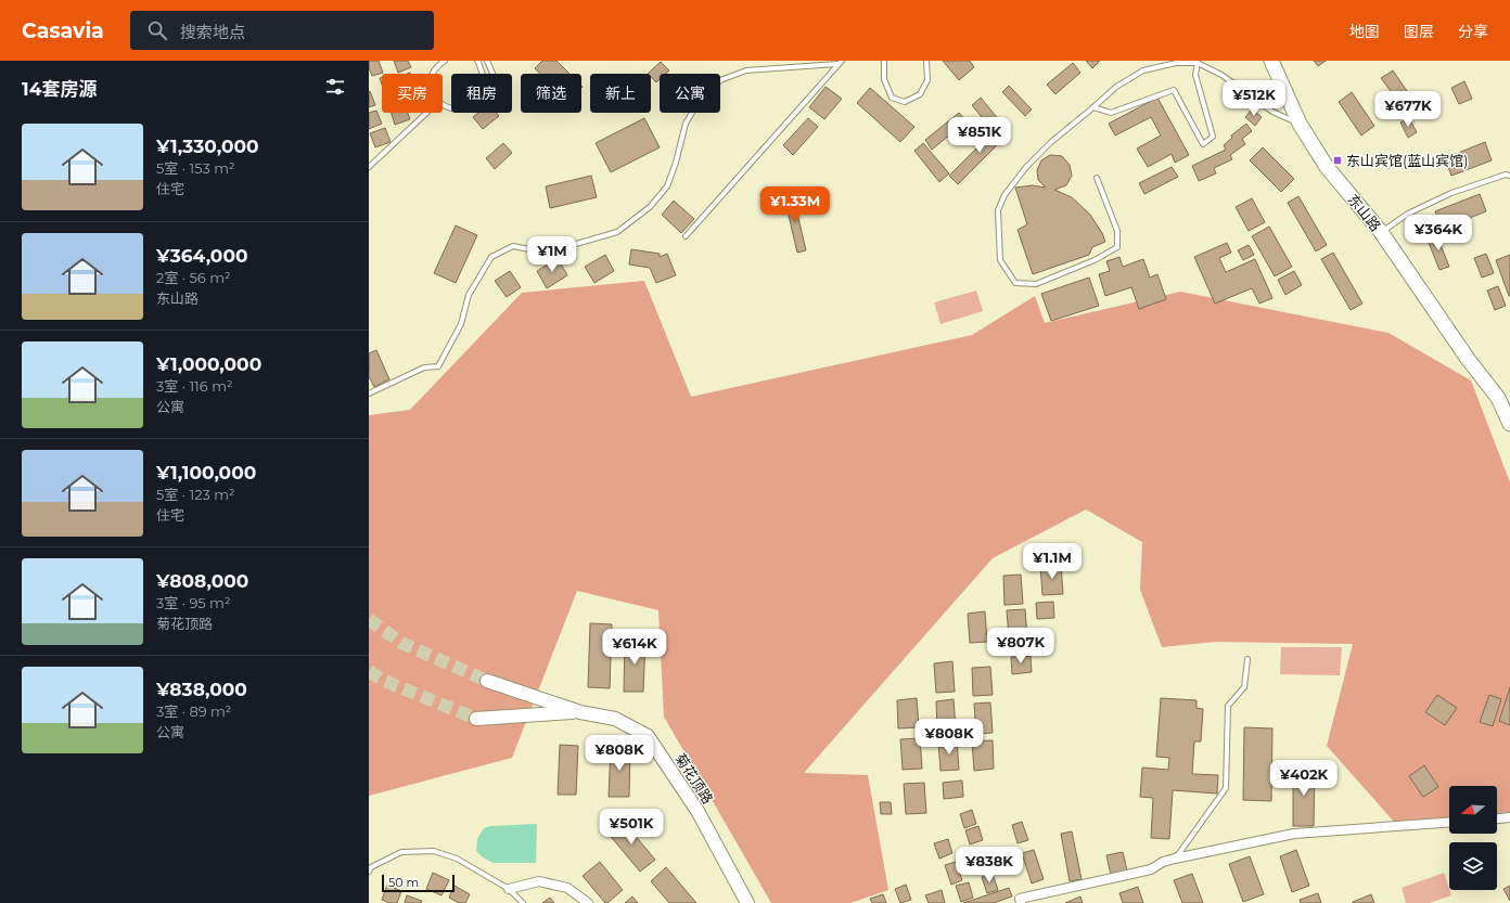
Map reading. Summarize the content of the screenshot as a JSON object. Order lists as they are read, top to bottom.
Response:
{
  "streets": {
    "main road": ["东山路"],
    "street": ["菊花顶路"]
  },
  "places": {
    "transit": ["东山宾馆(蓝山宾馆)"]
  },
  "scale_bar": "50 m",
  "north": "left",
  "page": {
    "header": "Casavia",
    "search": "搜索地点",
    "nav": ["地图", "图层", "分享"],
    "heading": "14套房源",
    "chip": [
      "买房",
      "租房",
      "筛选",
      "新上",
      "公寓"
    ],
    "price": [
      "¥512K",
      "¥677K",
      "¥851K",
      "¥1.33M",
      "¥364K",
      "¥1M",
      "¥1.1M",
      "¥807K",
      "¥614K",
      "¥808K",
      "¥808K",
      "¥402K",
      "¥501K",
      "¥838K"
    ],
    "list": [
      {
        "name": "¥1,330,000",
        "note": "5室 · 153 m² · 住宅"
      },
      {
        "name": "¥364,000",
        "note": "2室 · 56 m² · 东山路"
      },
      {
        "name": "¥1,000,000",
        "note": "3室 · 116 m² · 公寓"
      },
      {
        "name": "¥1,100,000",
        "note": "5室 · 123 m² · 住宅"
      },
      {
        "name": "¥808,000",
        "note": "3室 · 95 m² · 菊花顶路"
      },
      {
        "name": "¥838,000",
        "note": "3室 · 89 m² · 公寓"
      }
    ],
    "scale": "50 m"
  }
}
